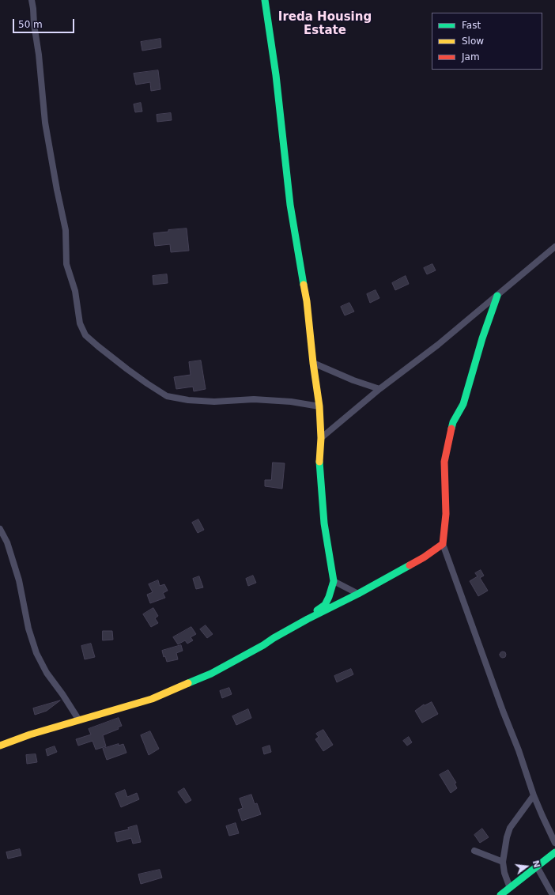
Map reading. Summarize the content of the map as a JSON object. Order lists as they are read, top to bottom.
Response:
{
  "districts": ["Ireda Housing Estate"],
  "legend": ["Fast", "Slow", "Jam"],
  "scale_bar": "50 m",
  "north": "right"
}
